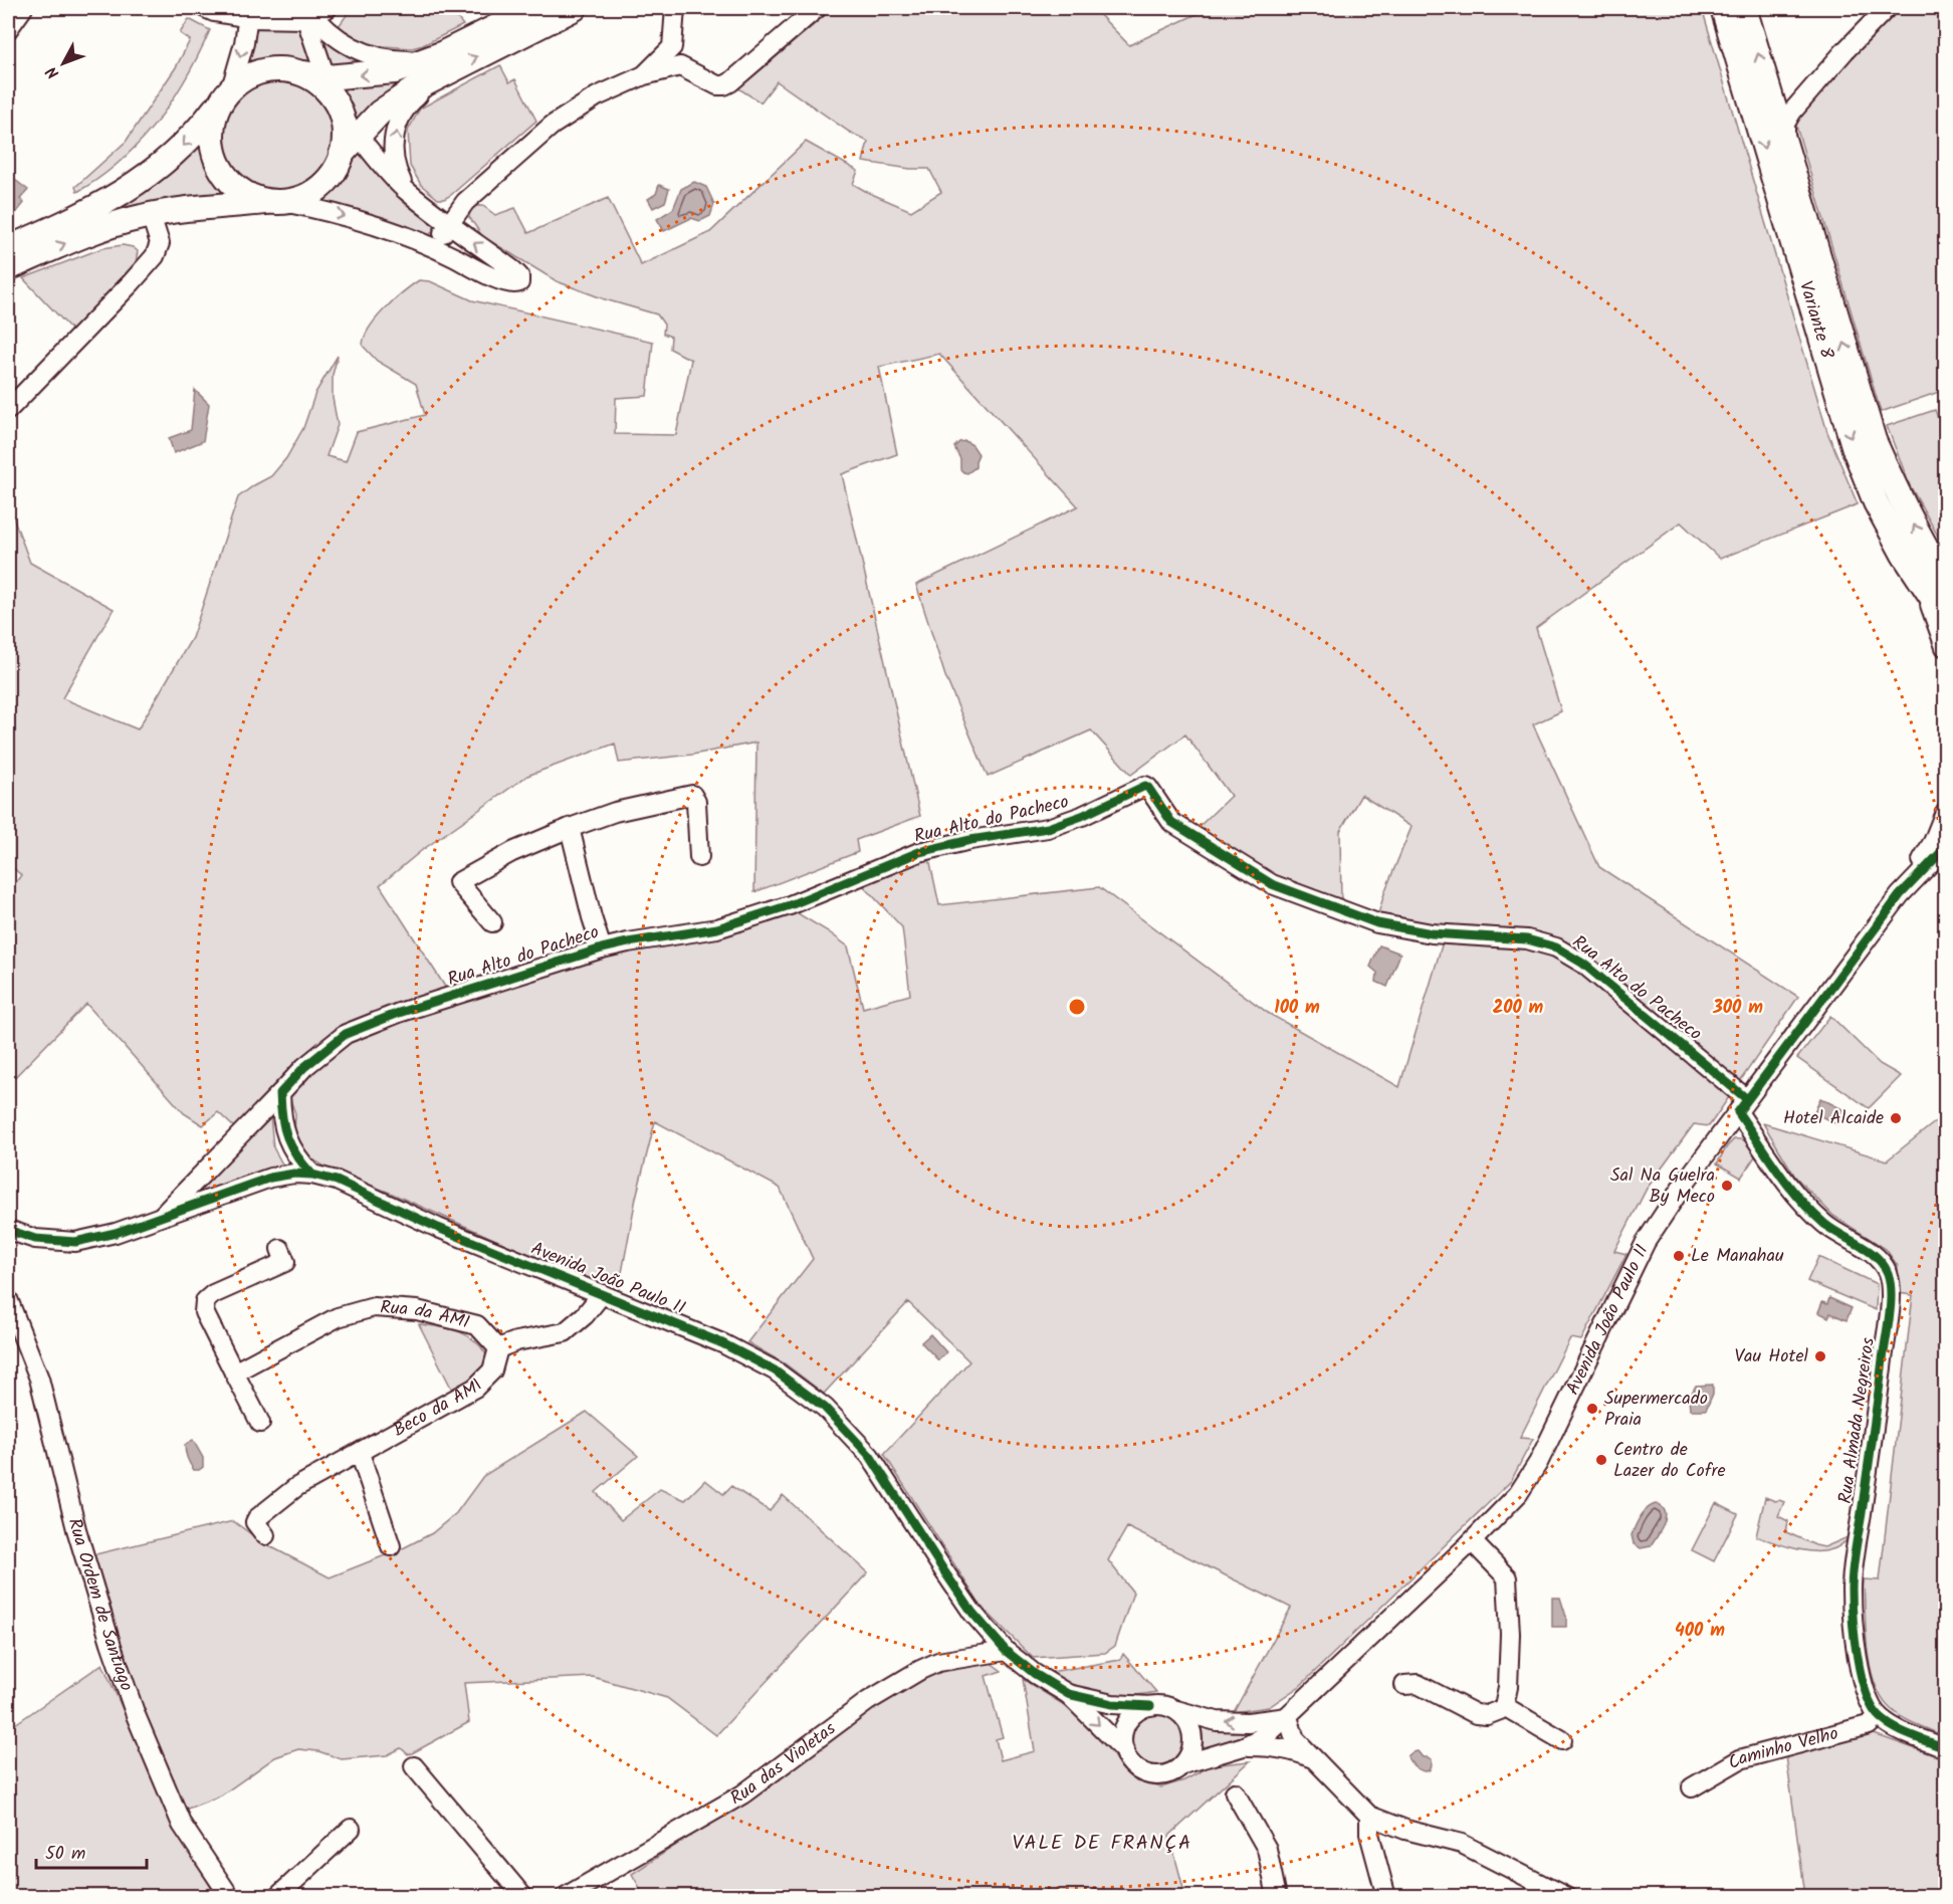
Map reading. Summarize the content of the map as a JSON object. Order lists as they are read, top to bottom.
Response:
{
  "streets": {
    "main road": ["Variante 8"],
    "street": [
      "Rua Alto do Pacheco",
      "Avenida João Paulo II",
      "Rua da AMI",
      "Beco da AMI",
      "Rua Almada Negreiros",
      "Rua Ordem de Santiago",
      "Caminho Velho",
      "Rua das Violetas"
    ]
  },
  "crossings": [
    ["Rua Alto do Pacheco", "Avenida João Paulo II"],
    ["Rua Alto do Pacheco", "Rua Almada Negreiros"],
    ["Avenida João Paulo II", "Rua Almada Negreiros"],
    ["Avenida João Paulo II", "Rua das Violetas"],
    ["Rua da AMI", "Beco da AMI"],
    ["Rua Almada Negreiros", "Caminho Velho"]
  ],
  "districts": ["VALE DE FRANÇA"],
  "places": [
    "Hotel Alcaide",
    "Sal Na Guelra By Meco",
    "Le Manahau",
    "Vau Hotel",
    "Supermercado Praia",
    "Centro de Lazer do Cofre"
  ],
  "scale_bar": "50 m",
  "north": "bottom left",
  "rings": [
    "100 m",
    "200 m",
    "300 m",
    "400 m"
  ]
}
